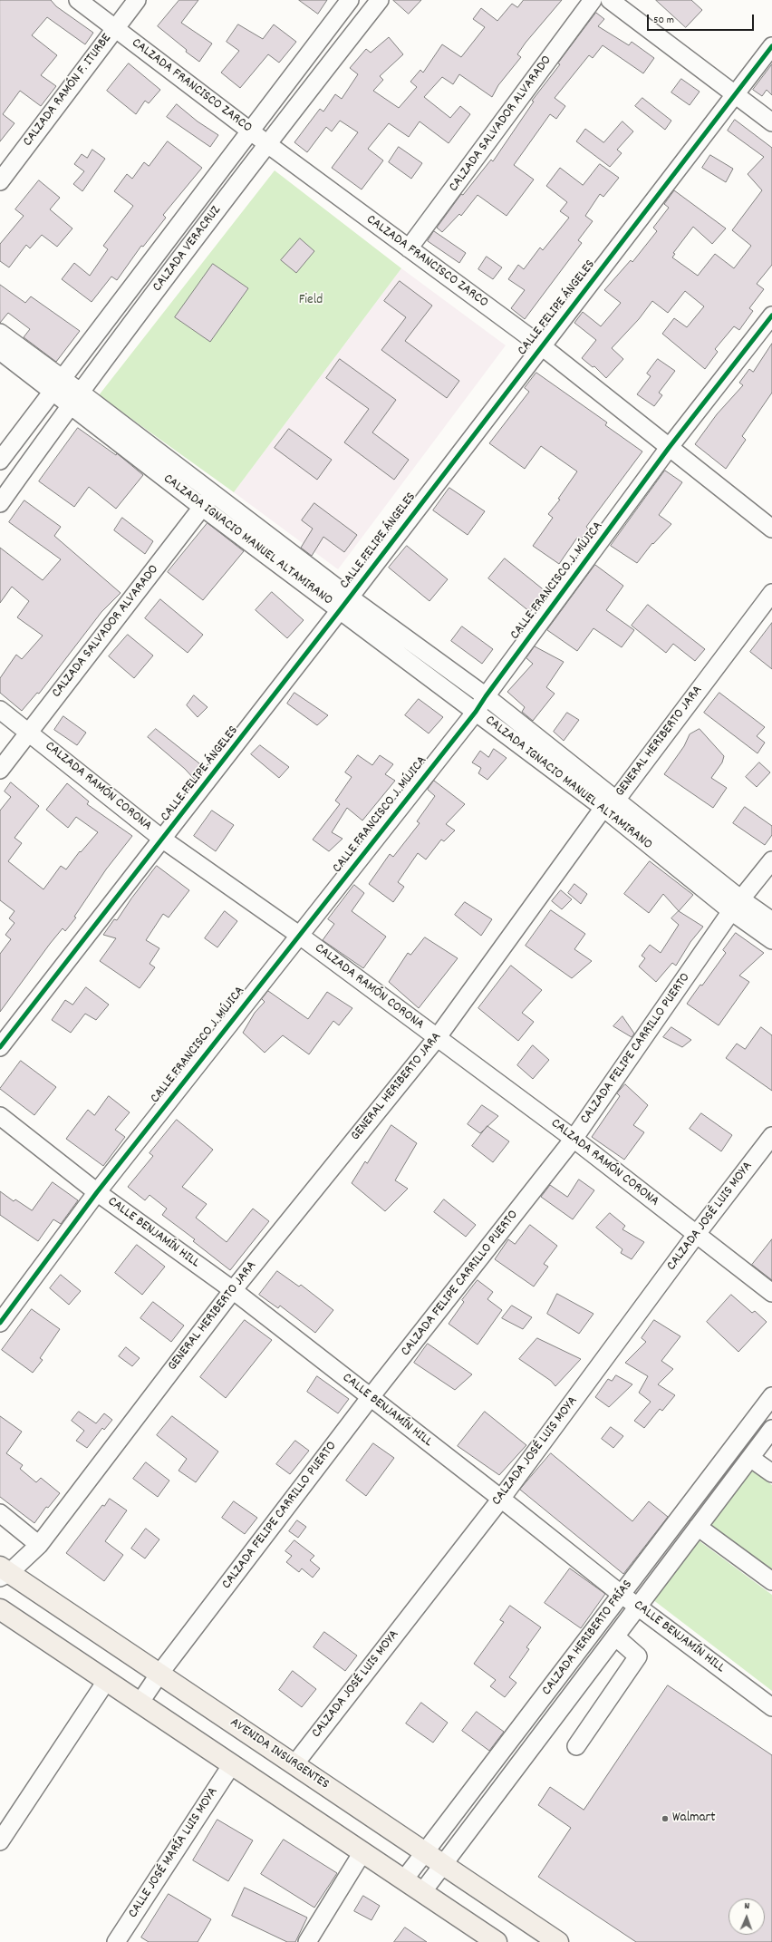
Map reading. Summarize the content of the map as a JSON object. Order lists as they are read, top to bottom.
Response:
{
  "streets": {
    "main road": ["AVENIDA INSURGENTES"],
    "street": [
      "CALZADA FRANCISCO ZARCO",
      "CALZADA RAMÓN F. ITURBE",
      "CALZADA SALVADOR ALVARADO",
      "CALZADA VERACRUZ",
      "CALLE FELIPE ÁNGELES",
      "CALZADA IGNACIO MANUEL ALTAMIRANO",
      "CALLE FRANCISCO J. MÚJICA",
      "GENERAL HERIBERTO JARA",
      "CALZADA RAMÓN CORONA",
      "CALZADA FELIPE CARRILLO PUERTO",
      "CALZADA JOSÉ LUIS MOYA",
      "CALLE BENJAMÍN HILL",
      "CALZADA HERIBERTO FRÍAS",
      "CALLE JOSÉ MARÍA LUIS MOYA"
    ]
  },
  "crossings": [
    ["CALZADA FRANCISCO ZARCO", "CALZADA RAMÓN F. ITURBE"],
    ["CALZADA FRANCISCO ZARCO", "CALZADA SALVADOR ALVARADO"],
    ["CALZADA FRANCISCO ZARCO", "CALZADA VERACRUZ"],
    ["CALZADA FRANCISCO ZARCO", "CALLE FELIPE ÁNGELES"],
    ["CALZADA FRANCISCO ZARCO", "CALLE FRANCISCO J. MÚJICA"],
    ["CALZADA SALVADOR ALVARADO", "CALZADA IGNACIO MANUEL ALTAMIRANO"],
    ["CALZADA SALVADOR ALVARADO", "CALZADA RAMÓN CORONA"],
    ["CALZADA VERACRUZ", "CALZADA IGNACIO MANUEL ALTAMIRANO"],
    ["CALLE FELIPE ÁNGELES", "CALZADA IGNACIO MANUEL ALTAMIRANO"],
    ["CALLE FELIPE ÁNGELES", "CALZADA RAMÓN CORONA"],
    ["CALZADA IGNACIO MANUEL ALTAMIRANO", "CALLE FRANCISCO J. MÚJICA"],
    ["CALZADA IGNACIO MANUEL ALTAMIRANO", "GENERAL HERIBERTO JARA"],
    ["CALZADA IGNACIO MANUEL ALTAMIRANO", "CALZADA FELIPE CARRILLO PUERTO"],
    ["CALLE FRANCISCO J. MÚJICA", "CALZADA RAMÓN CORONA"],
    ["CALLE FRANCISCO J. MÚJICA", "CALLE BENJAMÍN HILL"],
    ["GENERAL HERIBERTO JARA", "CALZADA RAMÓN CORONA"],
    ["GENERAL HERIBERTO JARA", "CALLE BENJAMÍN HILL"],
    ["GENERAL HERIBERTO JARA", "AVENIDA INSURGENTES"],
    ["CALZADA RAMÓN CORONA", "CALZADA FELIPE CARRILLO PUERTO"],
    ["CALZADA RAMÓN CORONA", "CALZADA JOSÉ LUIS MOYA"],
    ["CALZADA FELIPE CARRILLO PUERTO", "CALLE BENJAMÍN HILL"],
    ["CALZADA FELIPE CARRILLO PUERTO", "AVENIDA INSURGENTES"],
    ["CALZADA JOSÉ LUIS MOYA", "CALLE BENJAMÍN HILL"],
    ["CALZADA JOSÉ LUIS MOYA", "AVENIDA INSURGENTES"],
    ["CALLE BENJAMÍN HILL", "CALZADA HERIBERTO FRÍAS"],
    ["CALZADA HERIBERTO FRÍAS", "AVENIDA INSURGENTES"]
  ],
  "parks": ["Field"],
  "places": ["Walmart"],
  "scale_bar": "50 m",
  "north": "top"
}
